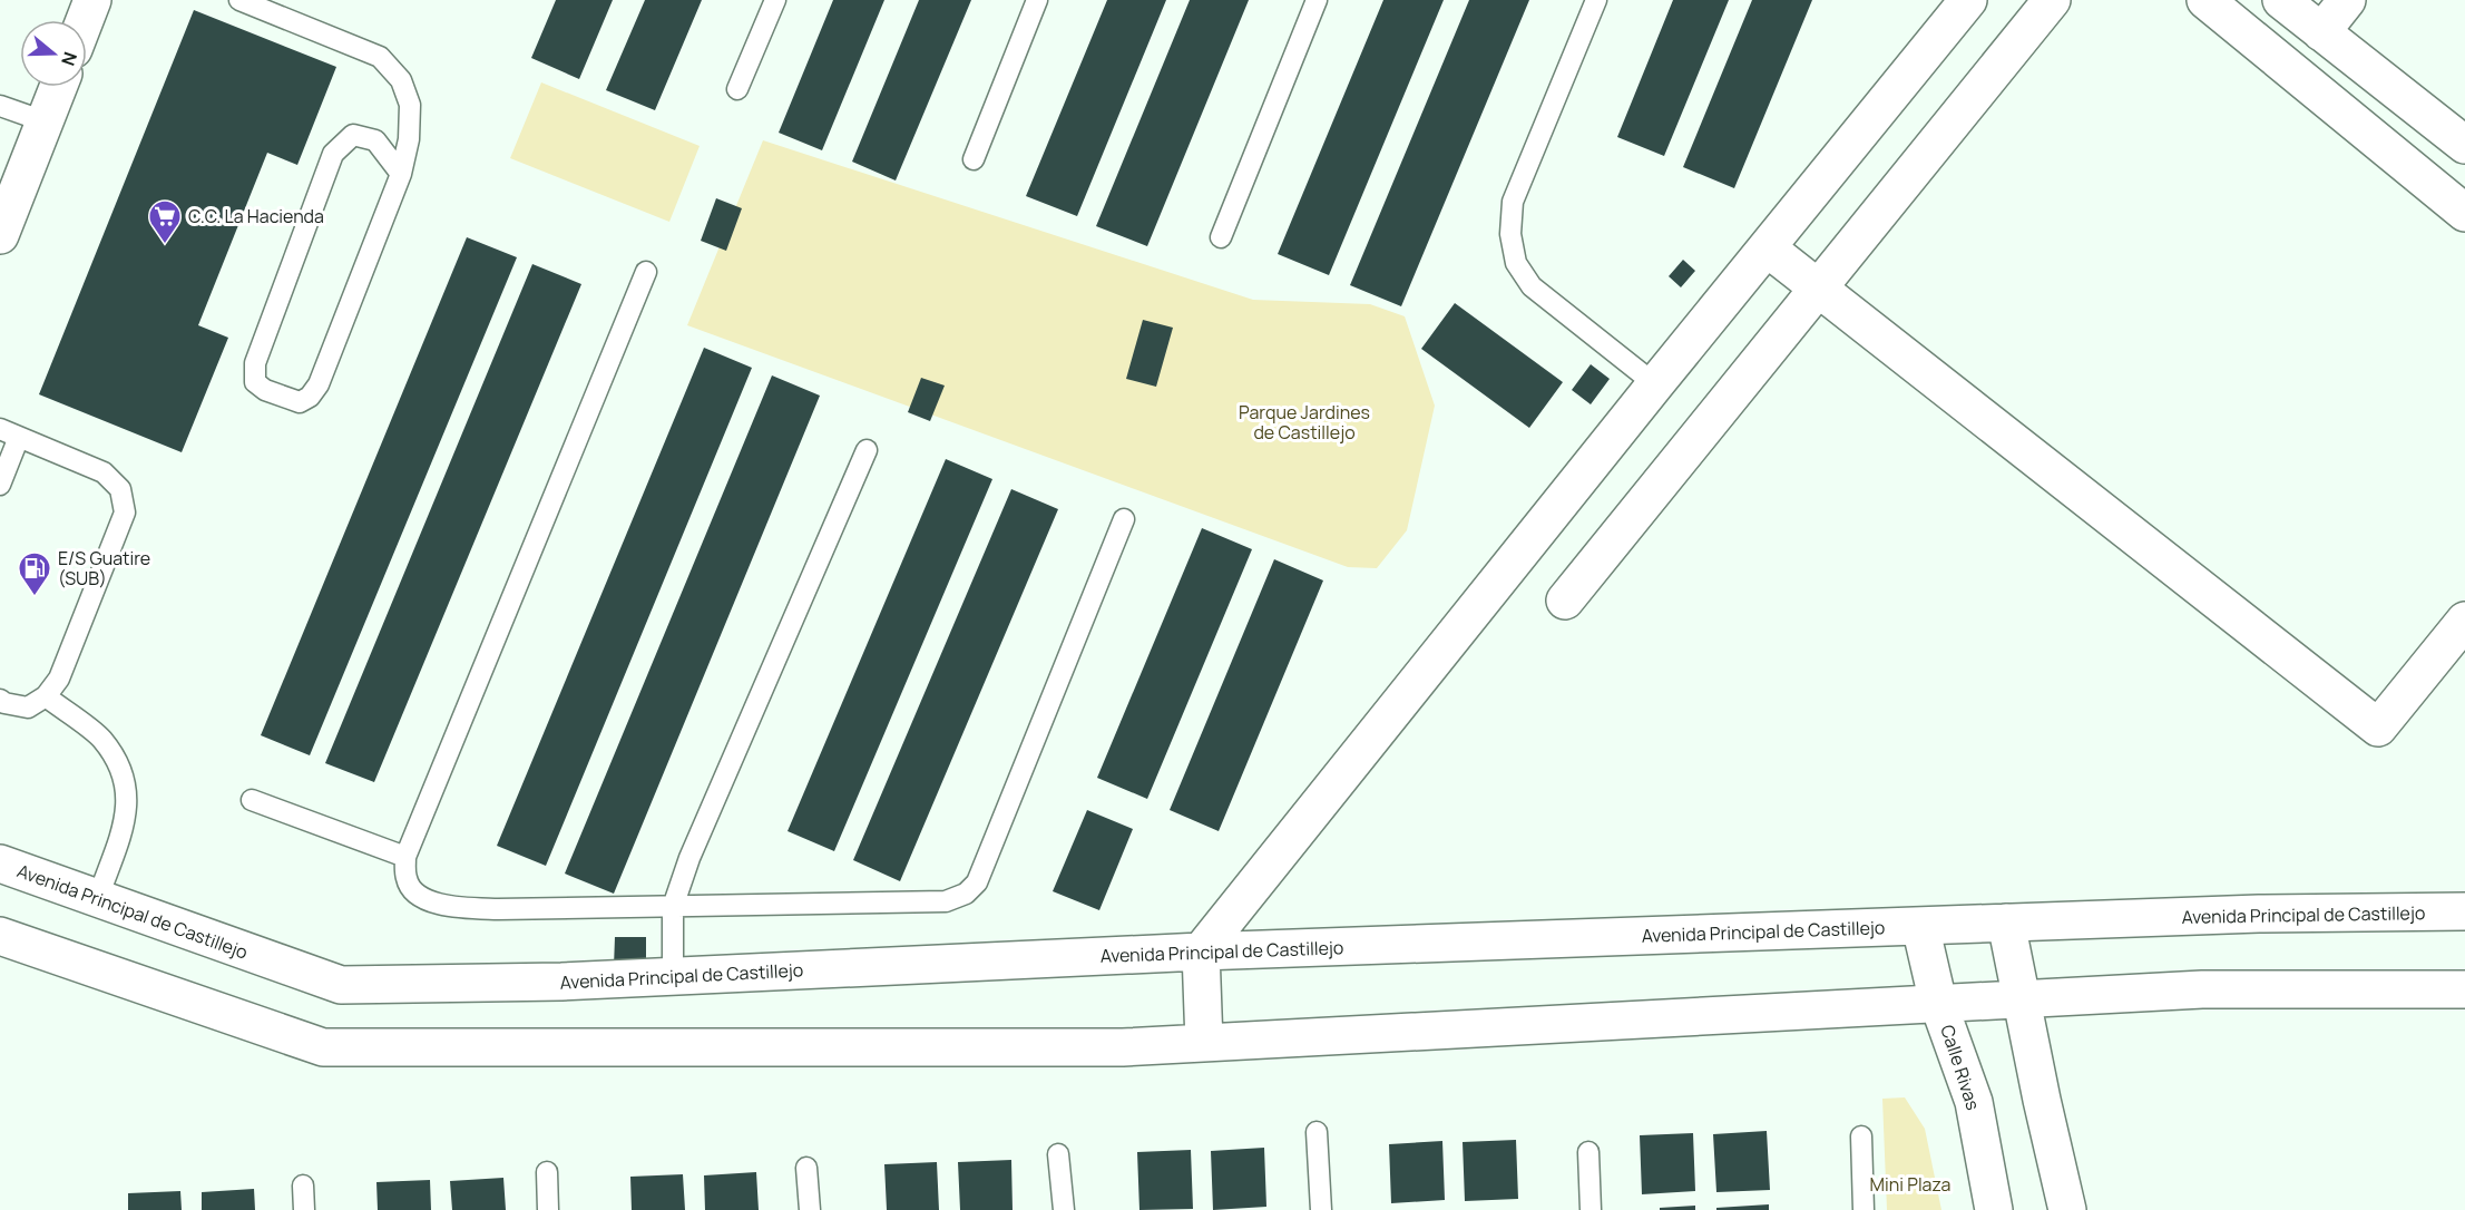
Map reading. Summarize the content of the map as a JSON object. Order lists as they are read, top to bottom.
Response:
{
  "streets": {
    "street": ["Avenida Principal de Castillejo", "Calle Rivas"]
  },
  "crossings": [
    ["Avenida Principal de Castillejo", "Calle Rivas"]
  ],
  "parks": ["Parque Jardines de Castillejo", "Mini Plaza"],
  "places": {
    "supermarket": ["C.C. La Hacienda"],
    "fuel station": ["E/S Guatire (SUB)"]
  },
  "north": "right"
}
